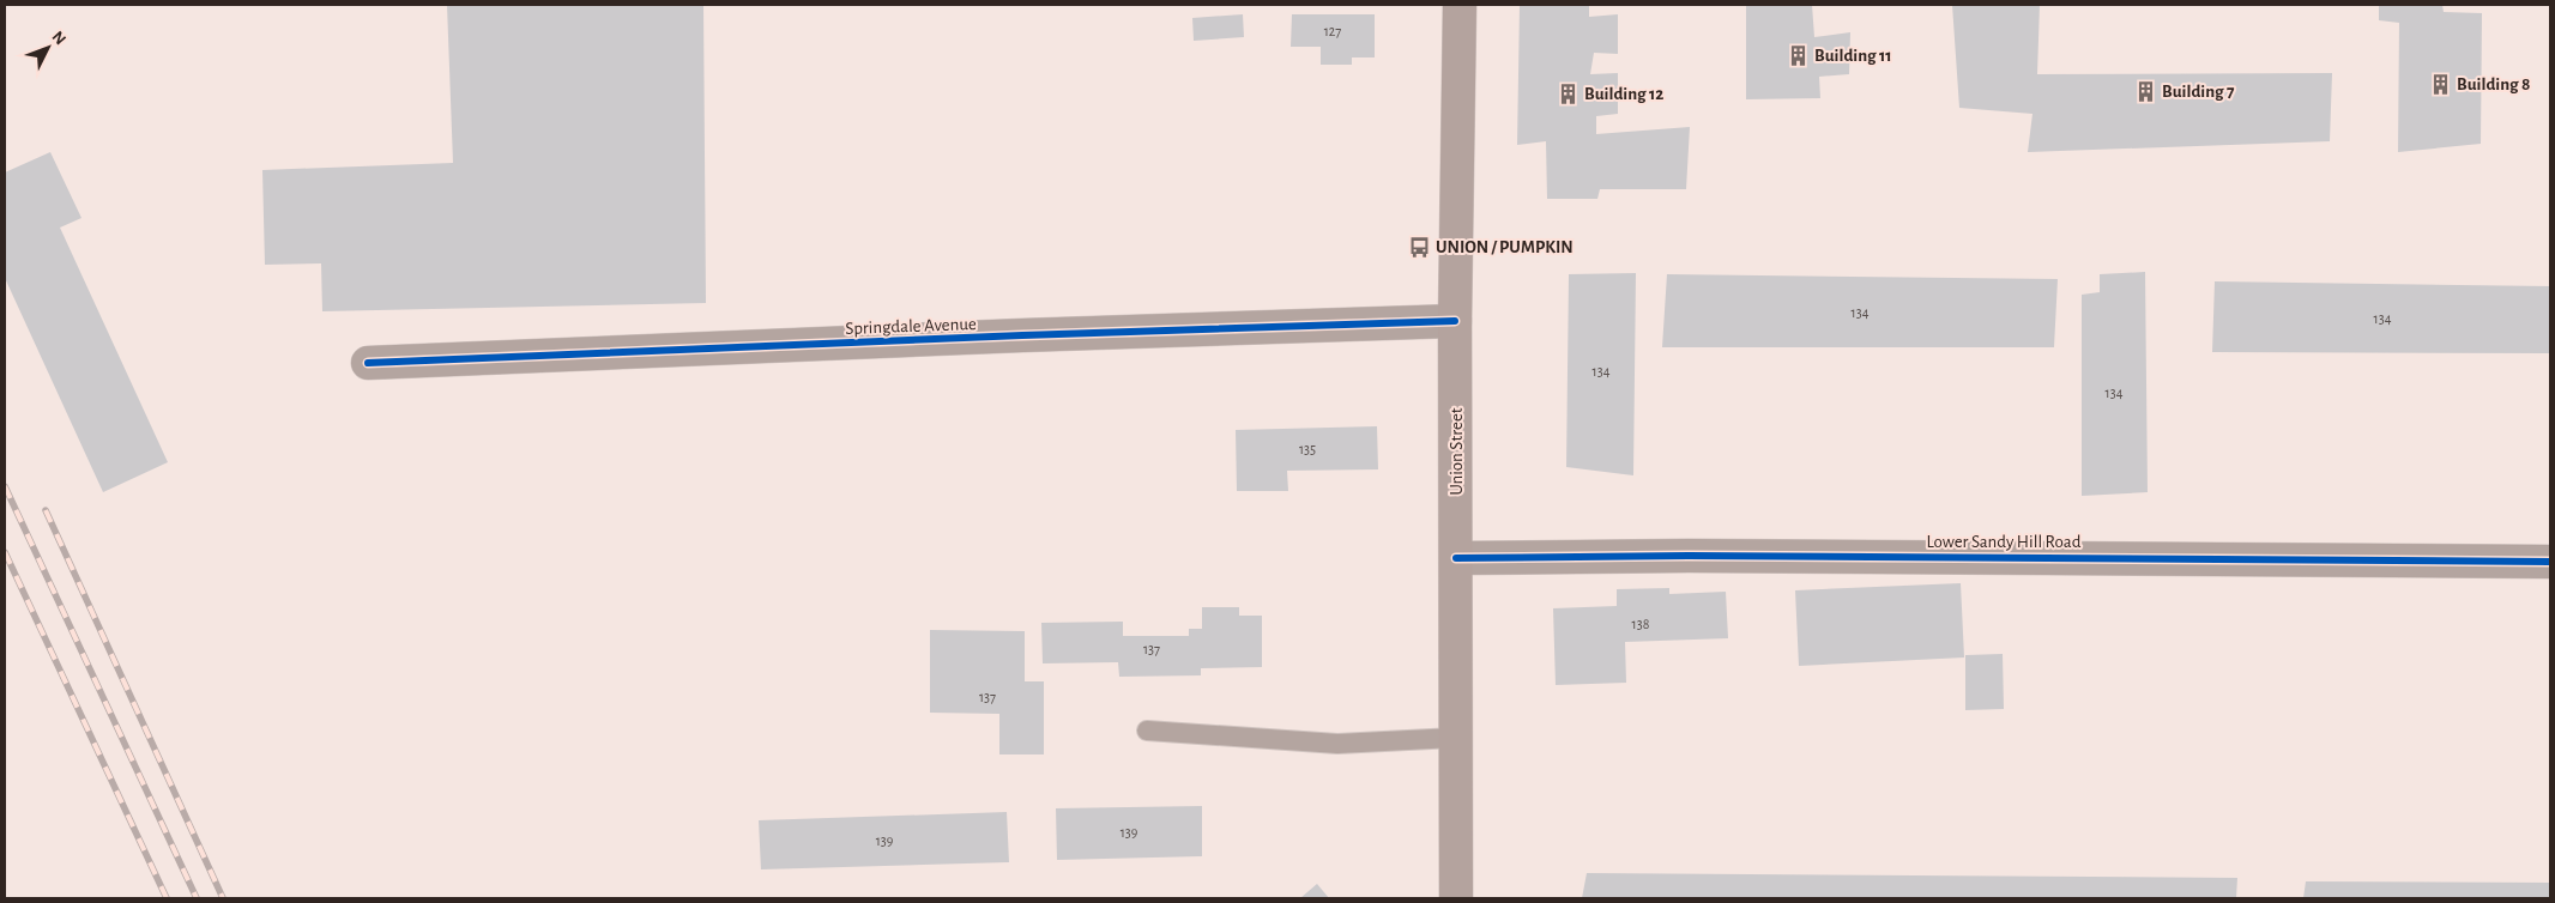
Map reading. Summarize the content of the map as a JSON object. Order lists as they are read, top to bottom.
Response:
{
  "streets": {
    "main road": ["Union Street"],
    "street": ["Springdale Avenue", "Lower Sandy Hill Road"]
  },
  "crossings": [
    ["Springdale Avenue", "Union Street"],
    ["Union Street", "Lower Sandy Hill Road"]
  ],
  "places": {
    "building": [
      "Building 11",
      "Building 8",
      "Building 7",
      "Building 12"
    ],
    "bus stop": ["UNION / PUMPKIN"]
  },
  "house_numbers": [
    "127",
    "134",
    "134",
    "134",
    "134",
    "135",
    "138",
    "137",
    "137",
    "139",
    "139"
  ],
  "north": "top right"
}
